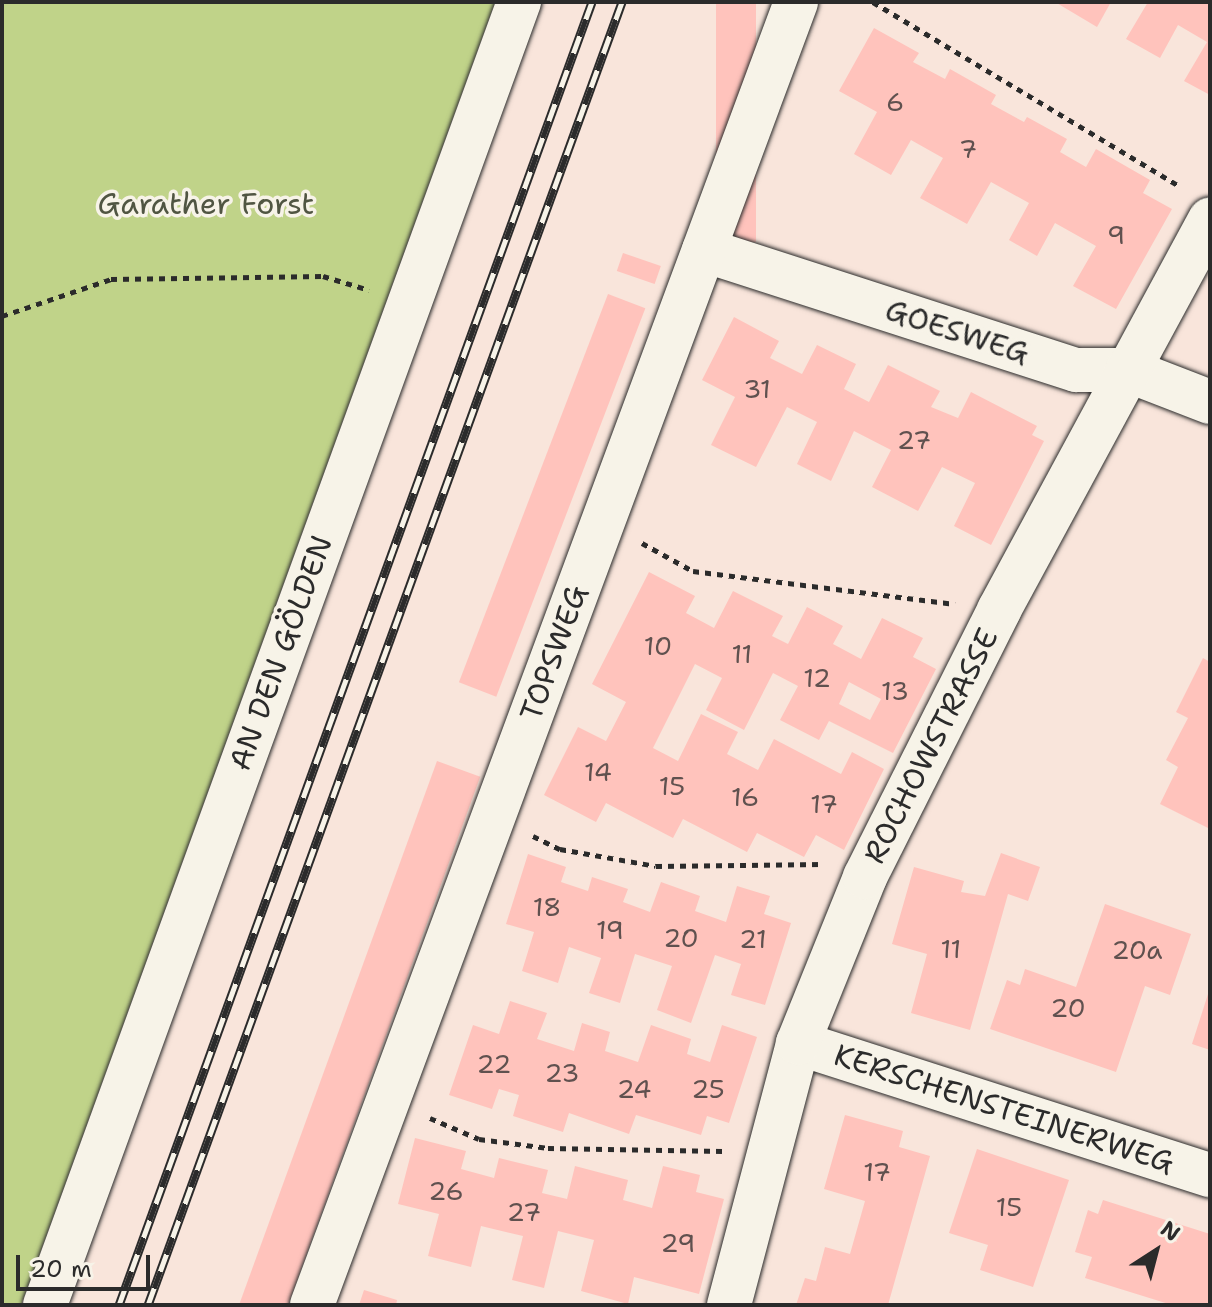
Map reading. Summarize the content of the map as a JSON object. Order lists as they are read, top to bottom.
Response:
{
  "streets": {
    "street": [
      "GOESWEG",
      "AN DEN GÖLDEN",
      "TOPSWEG",
      "ROCHOWSTRASSE",
      "KERSCHENSTEINERWEG"
    ]
  },
  "crossings": [
    ["GOESWEG", "TOPSWEG"],
    ["GOESWEG", "ROCHOWSTRASSE"],
    ["ROCHOWSTRASSE", "KERSCHENSTEINERWEG"]
  ],
  "parks": ["Garather Forst"],
  "house_numbers": [
    "6",
    "7",
    "9",
    "31",
    "27",
    "10",
    "11",
    "12",
    "13",
    "14",
    "15",
    "16",
    "17",
    "18",
    "19",
    "20",
    "21",
    "11",
    "20a",
    "20",
    "22",
    "23",
    "24",
    "25",
    "17",
    "26",
    "15",
    "27",
    "29"
  ],
  "scale_bar": "20 m",
  "north": "top right"
}
